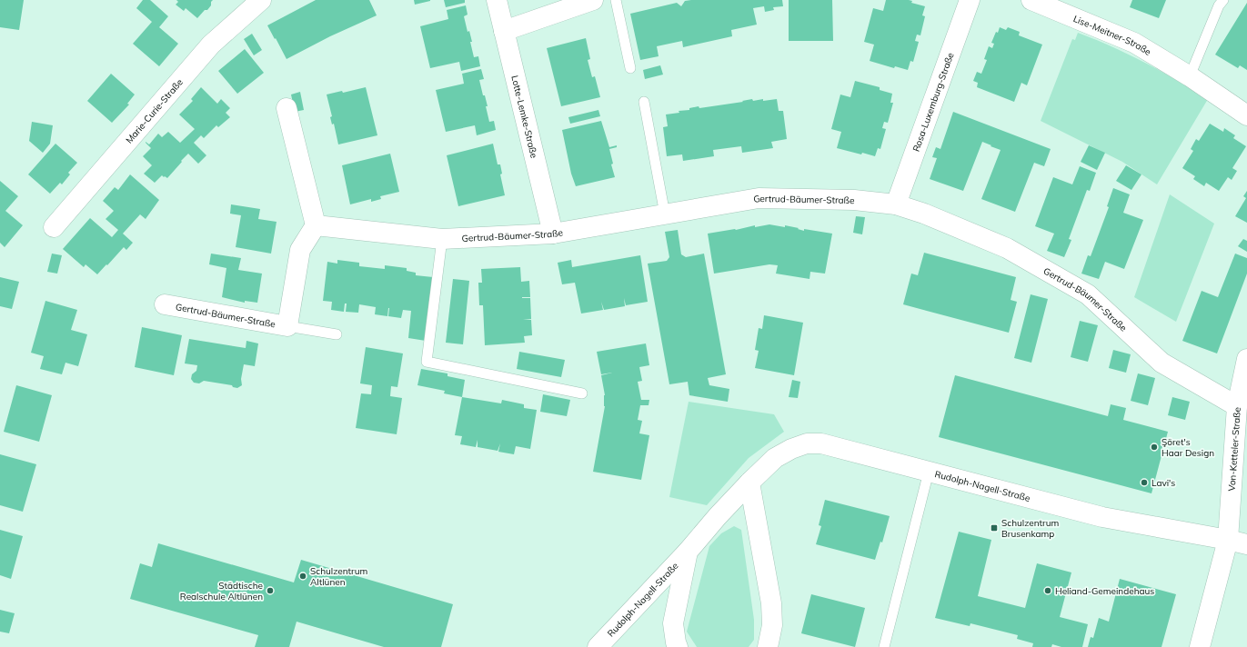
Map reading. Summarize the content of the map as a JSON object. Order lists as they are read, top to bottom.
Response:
{
  "streets": {
    "street": [
      "Lise-Meitner-Straße",
      "Rosa-Luxemburg-Straße",
      "Marie-Curie-Straße",
      "Lotte-Lemke-Straße",
      "Gertrud-Bäumer-Straße",
      "Von-Ketteler-Straße",
      "Rudolph-Nagell-Straße"
    ]
  },
  "crossings": [
    ["Rosa-Luxemburg-Straße", "Gertrud-Bäumer-Straße"],
    ["Lotte-Lemke-Straße", "Gertrud-Bäumer-Straße"],
    ["Gertrud-Bäumer-Straße", "Von-Ketteler-Straße"],
    ["Von-Ketteler-Straße", "Rudolph-Nagell-Straße"]
  ],
  "places": {
    "other": [
      "Şöret's Haar Design",
      "Lavi's",
      "Schulzentrum Altlünen",
      "Städtische Realschule Altlünen",
      "Heliand-Gemeindehaus"
    ],
    "transit": ["Schulzentrum Brusenkamp"]
  }
}
